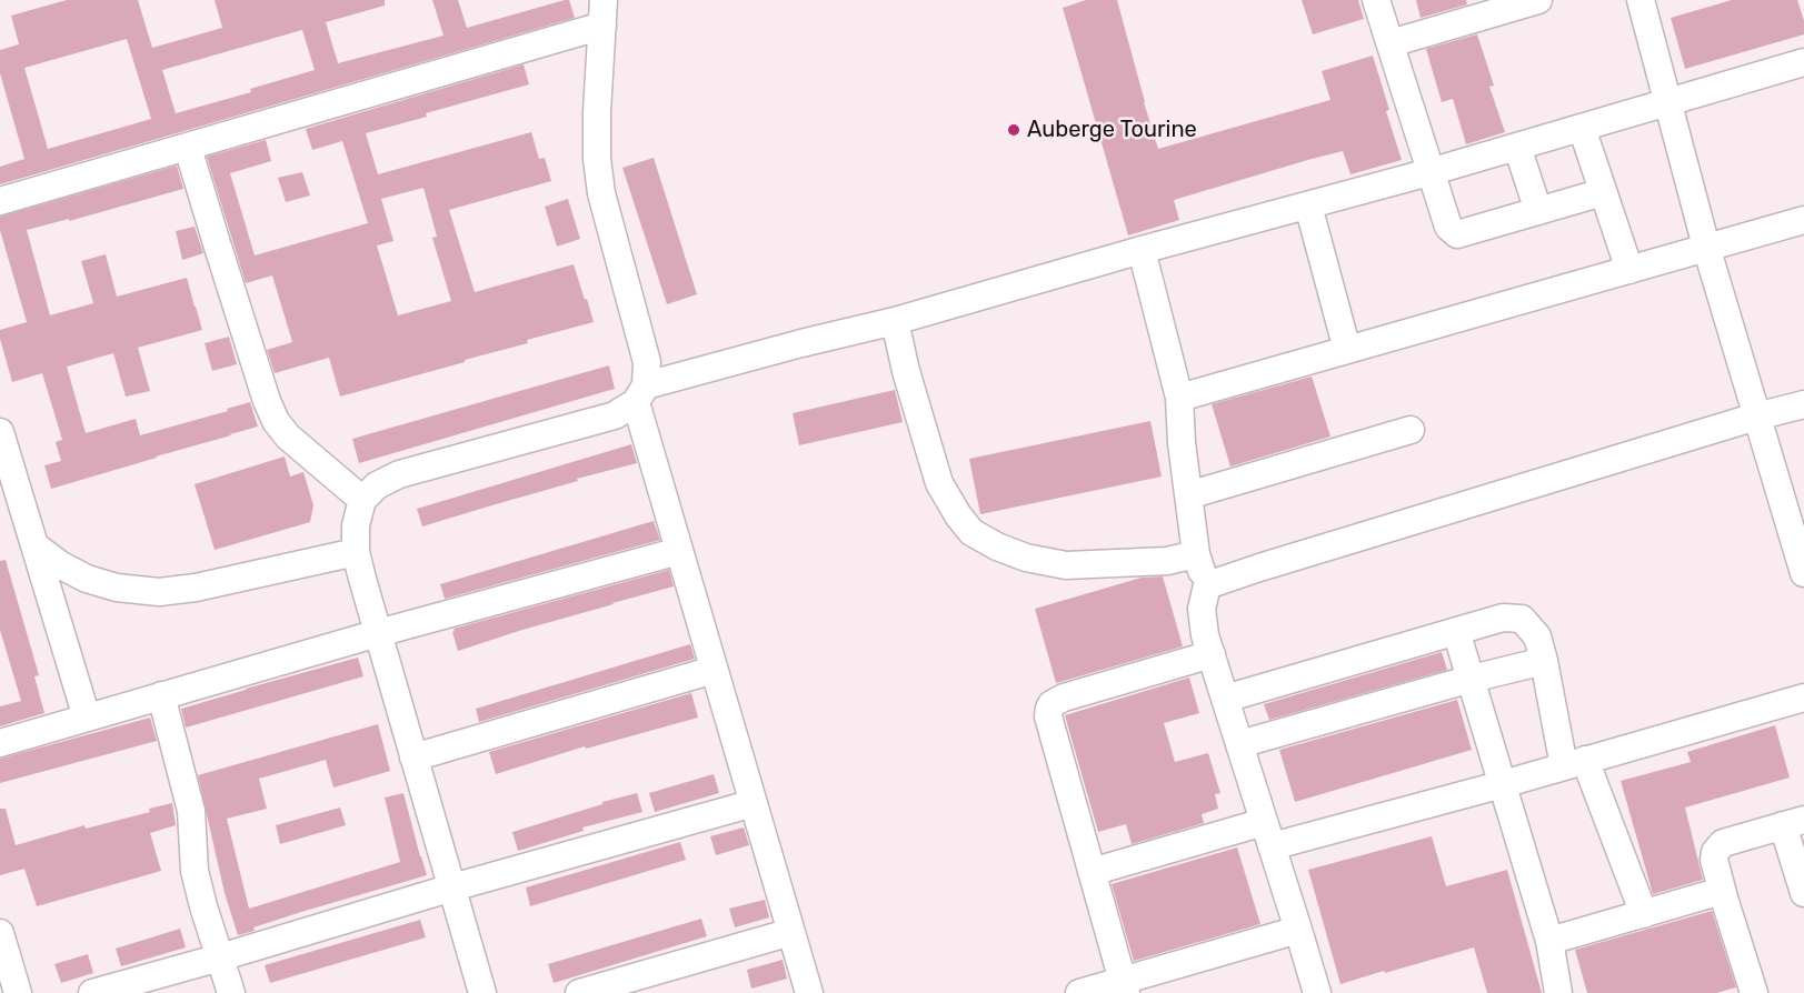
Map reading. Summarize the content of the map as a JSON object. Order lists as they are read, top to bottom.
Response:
{
  "places": ["Auberge Tourine"]
}
